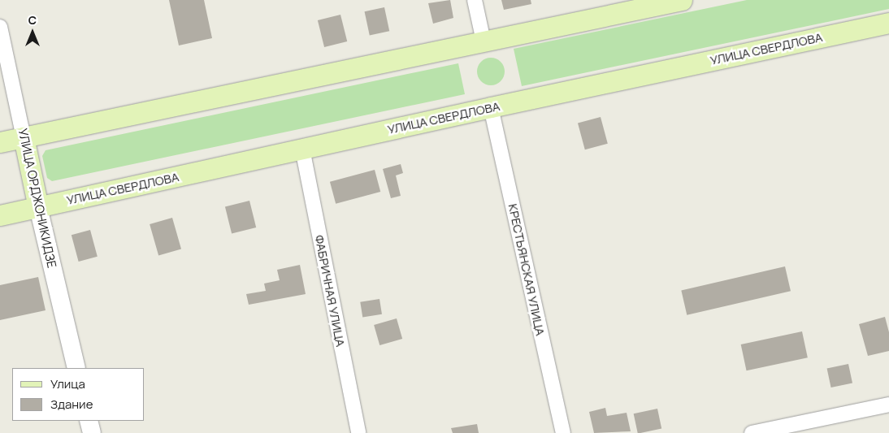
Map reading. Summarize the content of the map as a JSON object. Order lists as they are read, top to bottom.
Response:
{
  "streets": {
    "main road": ["УЛИЦА СВЕРДЛОВА", "УЛИЦА ОРДЖОНИКИДЗЕ"],
    "street": ["КРЕСТЬЯНСКАЯ УЛИЦА", "ФАБРИЧНАЯ УЛИЦА"]
  },
  "crossings": [
    ["УЛИЦА СВЕРДЛОВА", "УЛИЦА ОРДЖОНИКИДЗЕ"],
    ["УЛИЦА СВЕРДЛОВА", "КРЕСТЬЯНСКАЯ УЛИЦА"],
    ["УЛИЦА СВЕРДЛОВА", "ФАБРИЧНАЯ УЛИЦА"]
  ],
  "legend": ["Улица", "Здание"],
  "north": "top"
}
